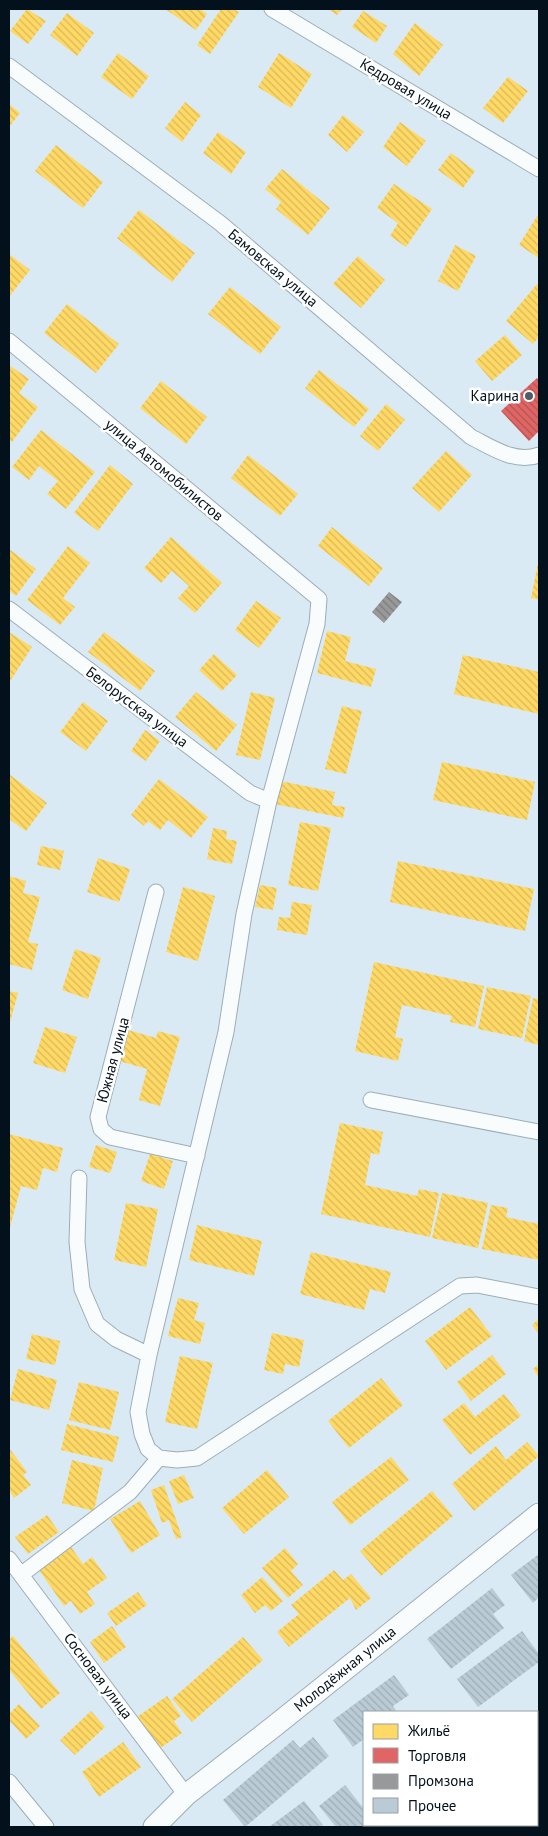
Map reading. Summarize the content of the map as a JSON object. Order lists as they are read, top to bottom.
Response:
{
  "streets": {
    "main road": ["Молодёжная улица"],
    "street": [
      "Кедровая улица",
      "Бамовская улица",
      "улица Автомобилистов",
      "Белорусская улица",
      "Южная улица",
      "Сосновая улица"
    ]
  },
  "crossings": [
    ["улица Автомобилистов", "Белорусская улица"],
    ["Молодёжная улица", "Сосновая улица"]
  ],
  "places": ["Карина"],
  "legend": [
    "Жильё",
    "Торговля",
    "Промзона",
    "Прочее"
  ]
}
